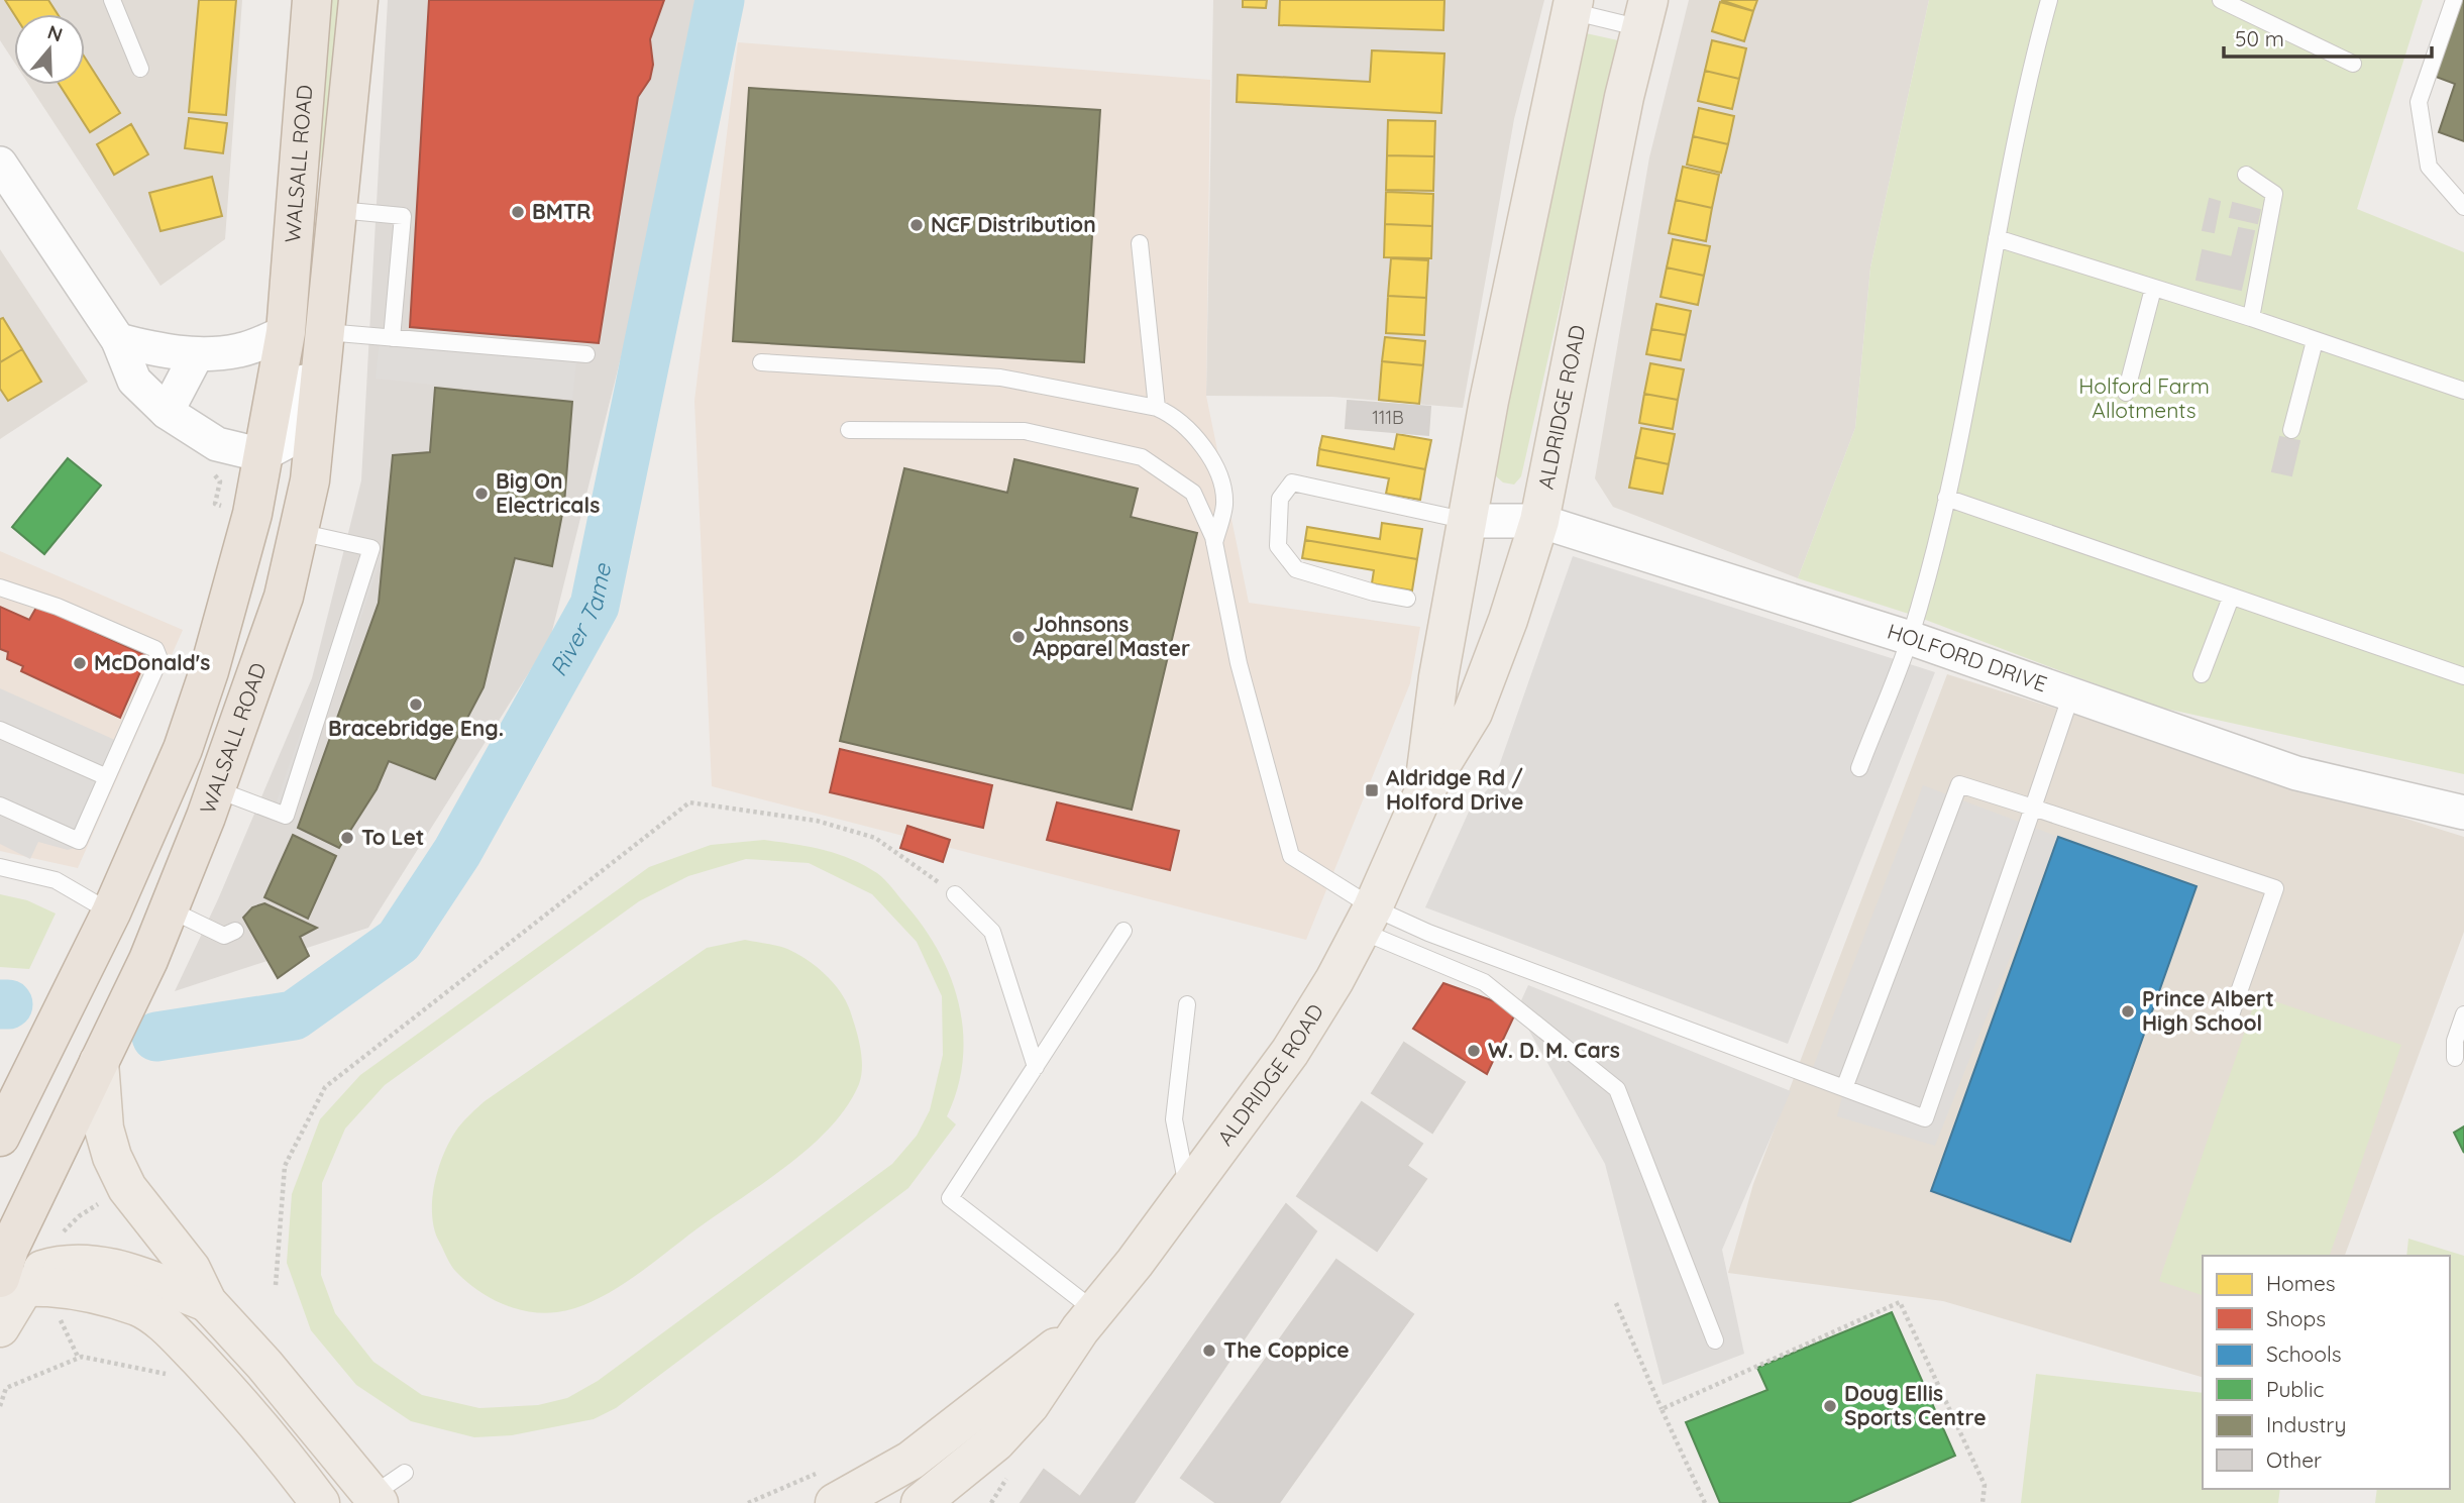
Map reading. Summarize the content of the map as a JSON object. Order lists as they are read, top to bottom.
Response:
{
  "streets": {
    "highway": ["WALSALL ROAD"],
    "main road": ["ALDRIDGE ROAD"],
    "street": ["HOLFORD DRIVE"]
  },
  "crossings": [
    ["ALDRIDGE ROAD", "HOLFORD DRIVE"]
  ],
  "water": ["River Tame"],
  "parks": ["Holford Farm Allotments"],
  "places": {
    "other": [
      "BMTR",
      "NCF Distribution",
      "Big On Electricals",
      "Johnsons Apparel Master",
      "McDonald's",
      "Bracebridge Eng.",
      "To Let",
      "Prince Albert High School",
      "W. D. M. Cars",
      "The Coppice",
      "Doug Ellis Sports Centre"
    ],
    "transit": ["Aldridge Rd / Holford Drive"]
  },
  "house_numbers": ["111B"],
  "legend": [
    "Homes",
    "Shops",
    "Schools",
    "Public",
    "Industry",
    "Other"
  ],
  "scale_bar": "50 m",
  "north": "top"
}
